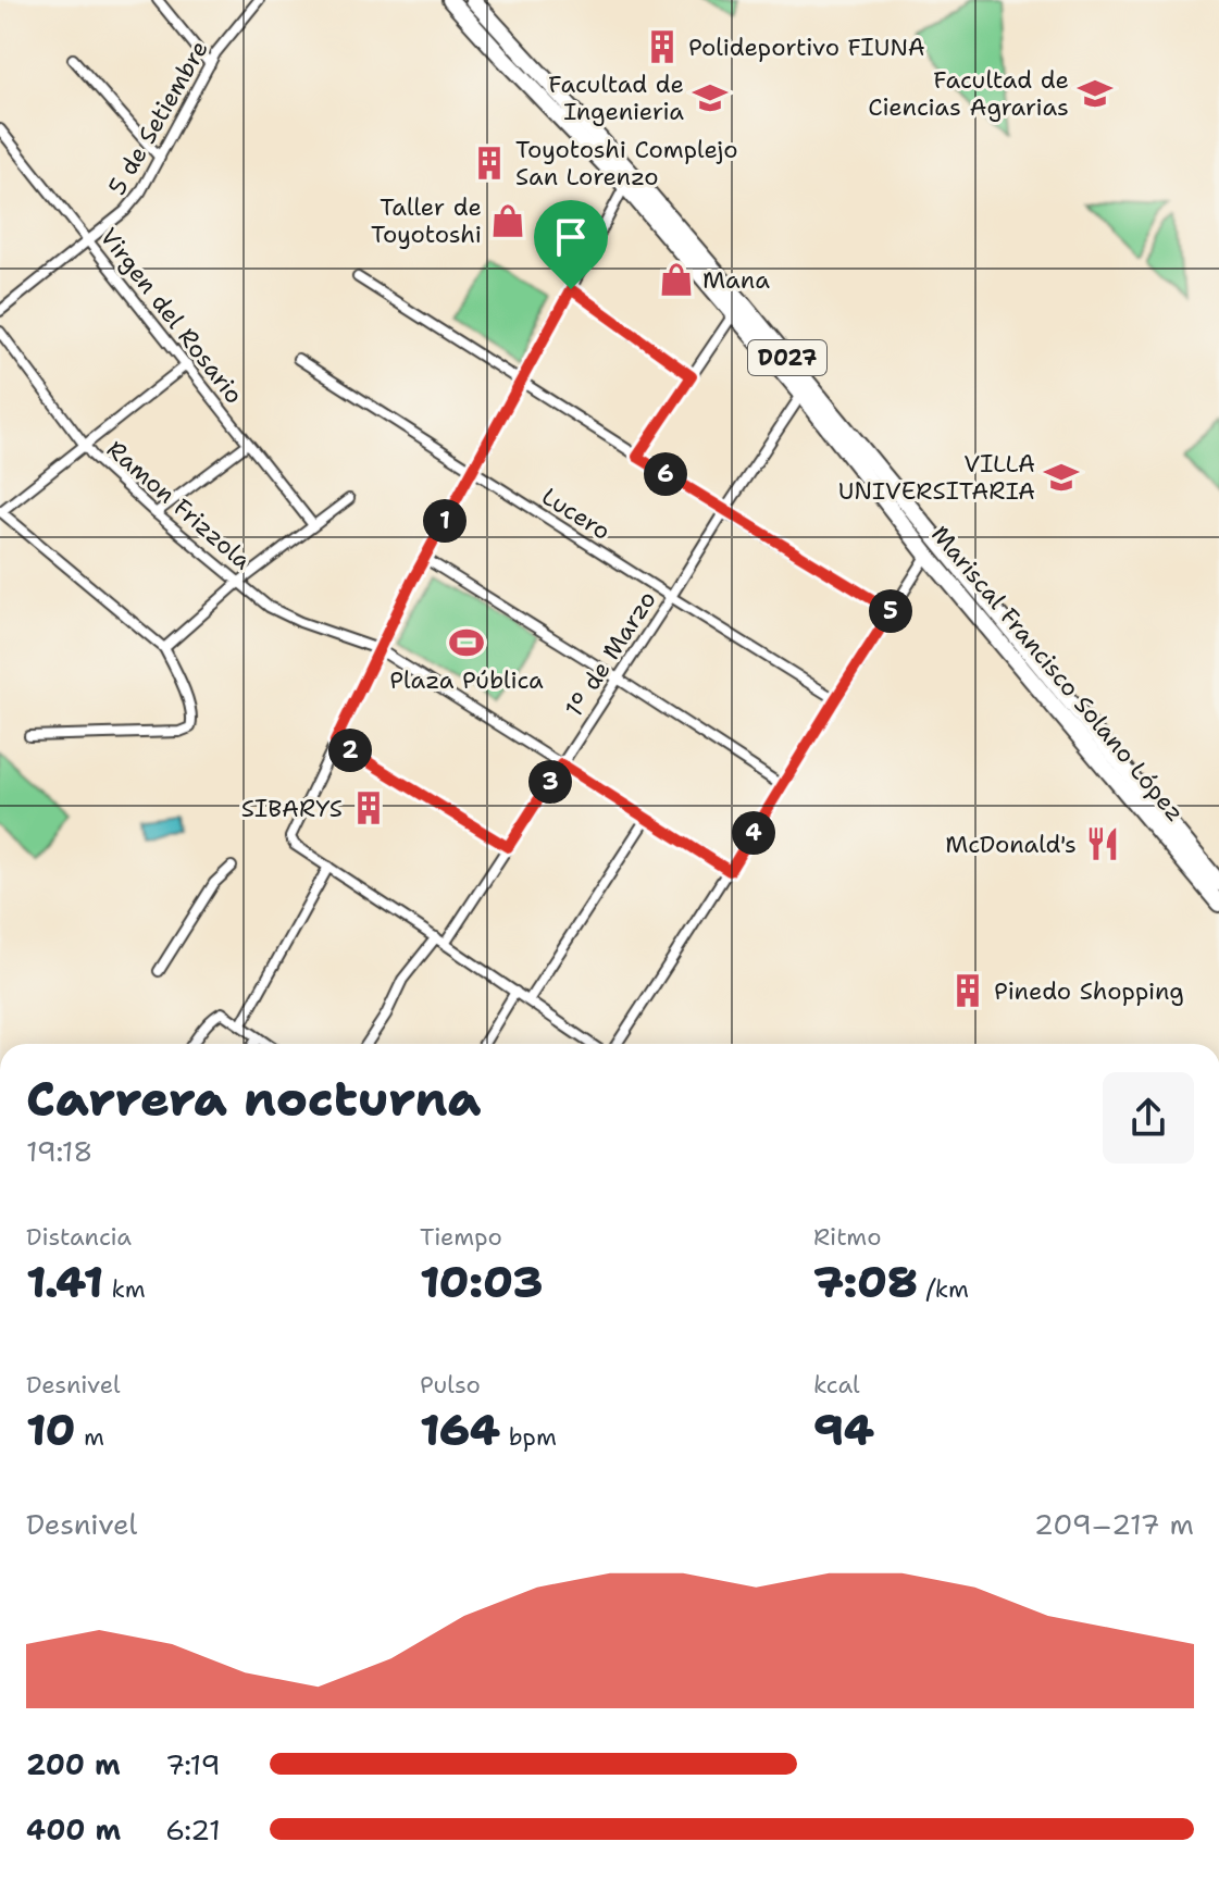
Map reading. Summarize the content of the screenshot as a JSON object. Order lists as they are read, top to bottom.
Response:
{
  "streets": {
    "highway": ["D027", "Mariscal Francisco Solano López"],
    "street": [
      "5 de Setiembre",
      "Virgen del Rosario",
      "Ramon Frizzola",
      "Lucero",
      "1° de Marzo"
    ]
  },
  "crossings": [
    ["5 de Setiembre", "Virgen del Rosario"],
    ["D027", "1° de Marzo"],
    ["D027", "Mariscal Francisco Solano López"],
    ["Ramon Frizzola", "1° de Marzo"],
    ["Lucero", "1° de Marzo"],
    ["1° de Marzo", "Mariscal Francisco Solano López"]
  ],
  "places": {
    "building": [
      "Polideportivo FIUNA",
      "Toyotoshi Complejo San Lorenzo",
      "SIBARYS",
      "Pinedo Shopping"
    ],
    "school or university": ["Facultad de Ciencias Agrarias", "Facultad de Ingenieria", "VILLA UNIVERSITARIA"],
    "shop": ["Taller de Toyotoshi", "Mana"],
    "sports": ["Plaza Pública"],
    "restaurant": ["McDonald's"]
  },
  "page": {
    "pins": [
      "6",
      "1",
      "5",
      "2",
      "3",
      "4"
    ],
    "heading": ["Carrera nocturna", "19:18"],
    "stats": [
      ["Distancia", "1.41 km"],
      ["Tiempo", "10:03"],
      ["Ritmo", "7:08 /km"],
      ["Desnivel", "10 m"],
      ["Pulso", "164 bpm"],
      ["kcal", "94"]
    ],
    "chart": ["Desnivel", "209–217 m"],
    "list": [
      {
        "name": "200 m",
        "note": "7:19"
      },
      {
        "name": "400 m",
        "note": "6:21"
      }
    ]
  }
}
